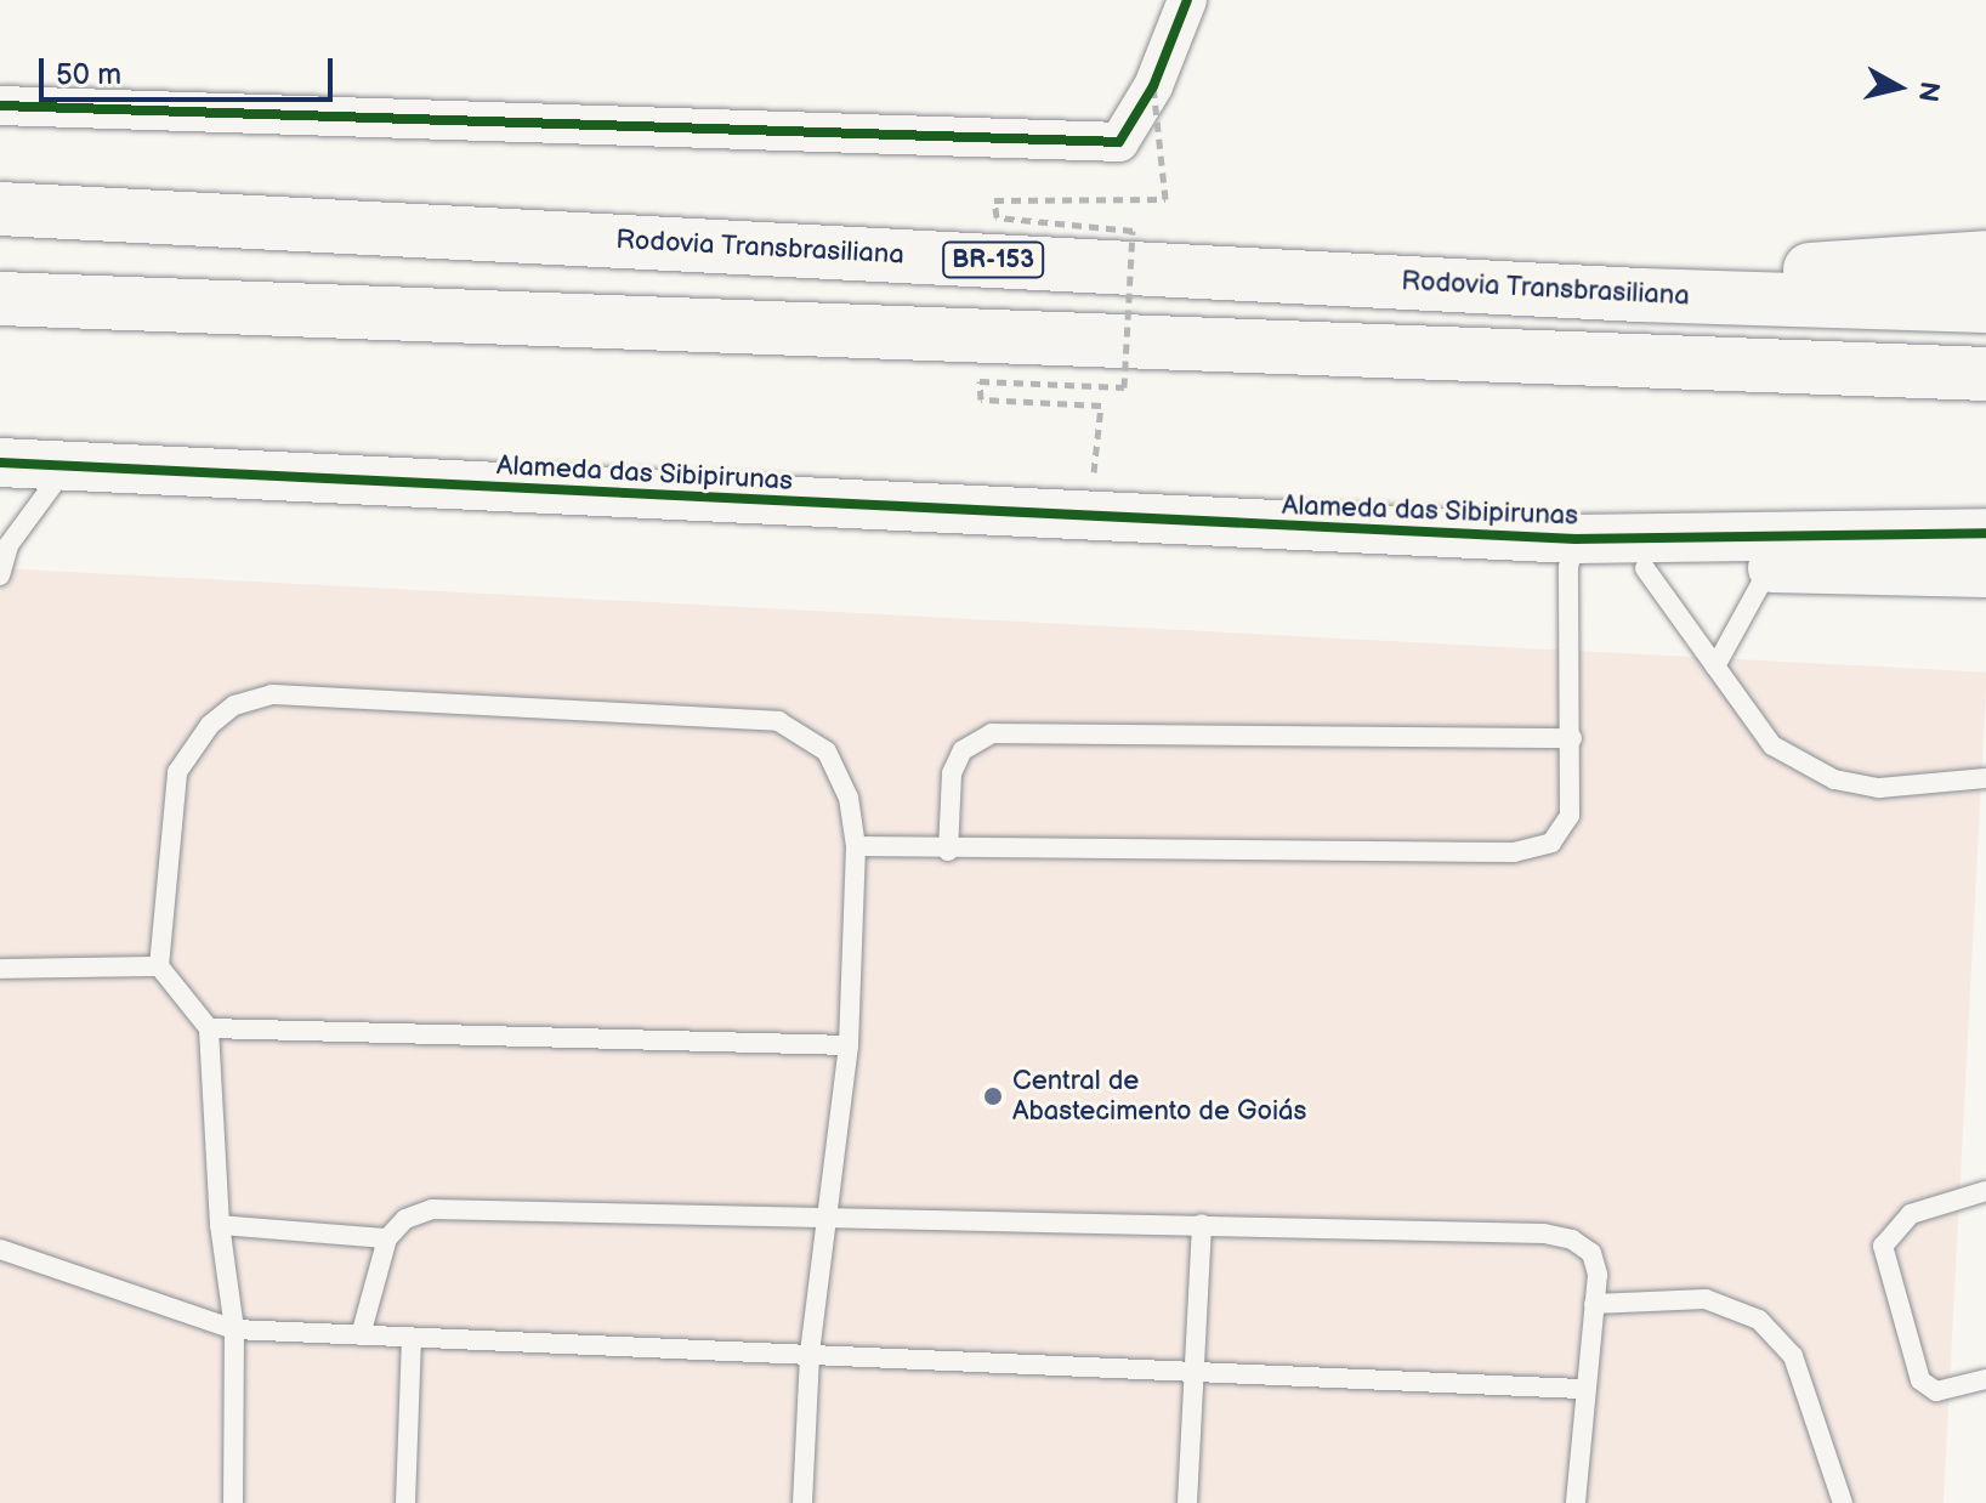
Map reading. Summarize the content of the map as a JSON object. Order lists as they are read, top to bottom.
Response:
{
  "streets": {
    "highway": ["Rodovia Transbrasiliana", "BR-153"],
    "street": ["Alameda das Sibipirunas"]
  },
  "places": ["Central de Abastecimento de Goiás"],
  "scale_bar": "50 m",
  "north": "right"
}
